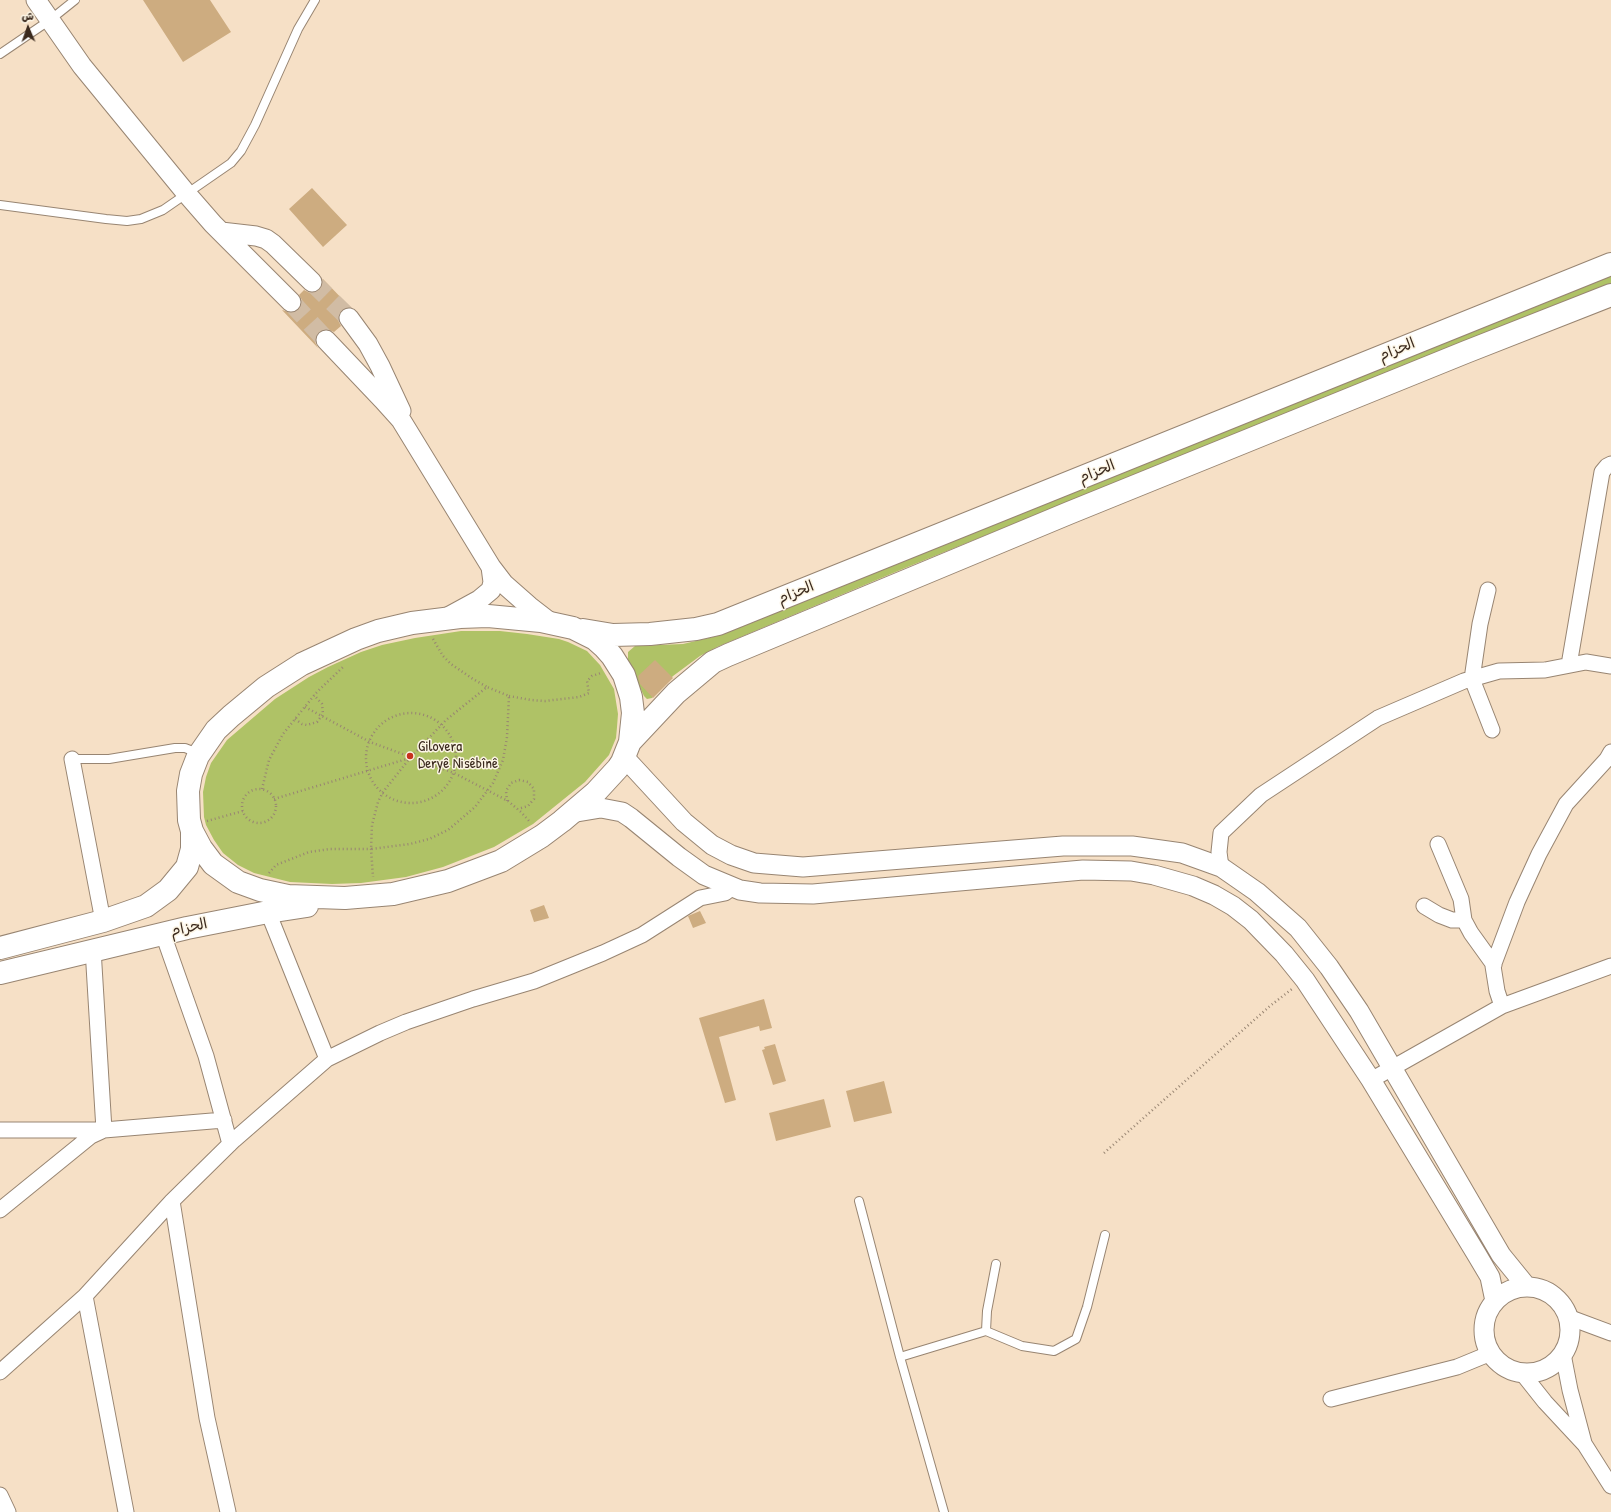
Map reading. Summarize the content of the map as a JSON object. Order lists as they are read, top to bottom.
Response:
{
  "streets": {
    "main road": ["الحزام"]
  },
  "places": ["Gilovera Deryê Nisêbînê"],
  "north": "top"
}
